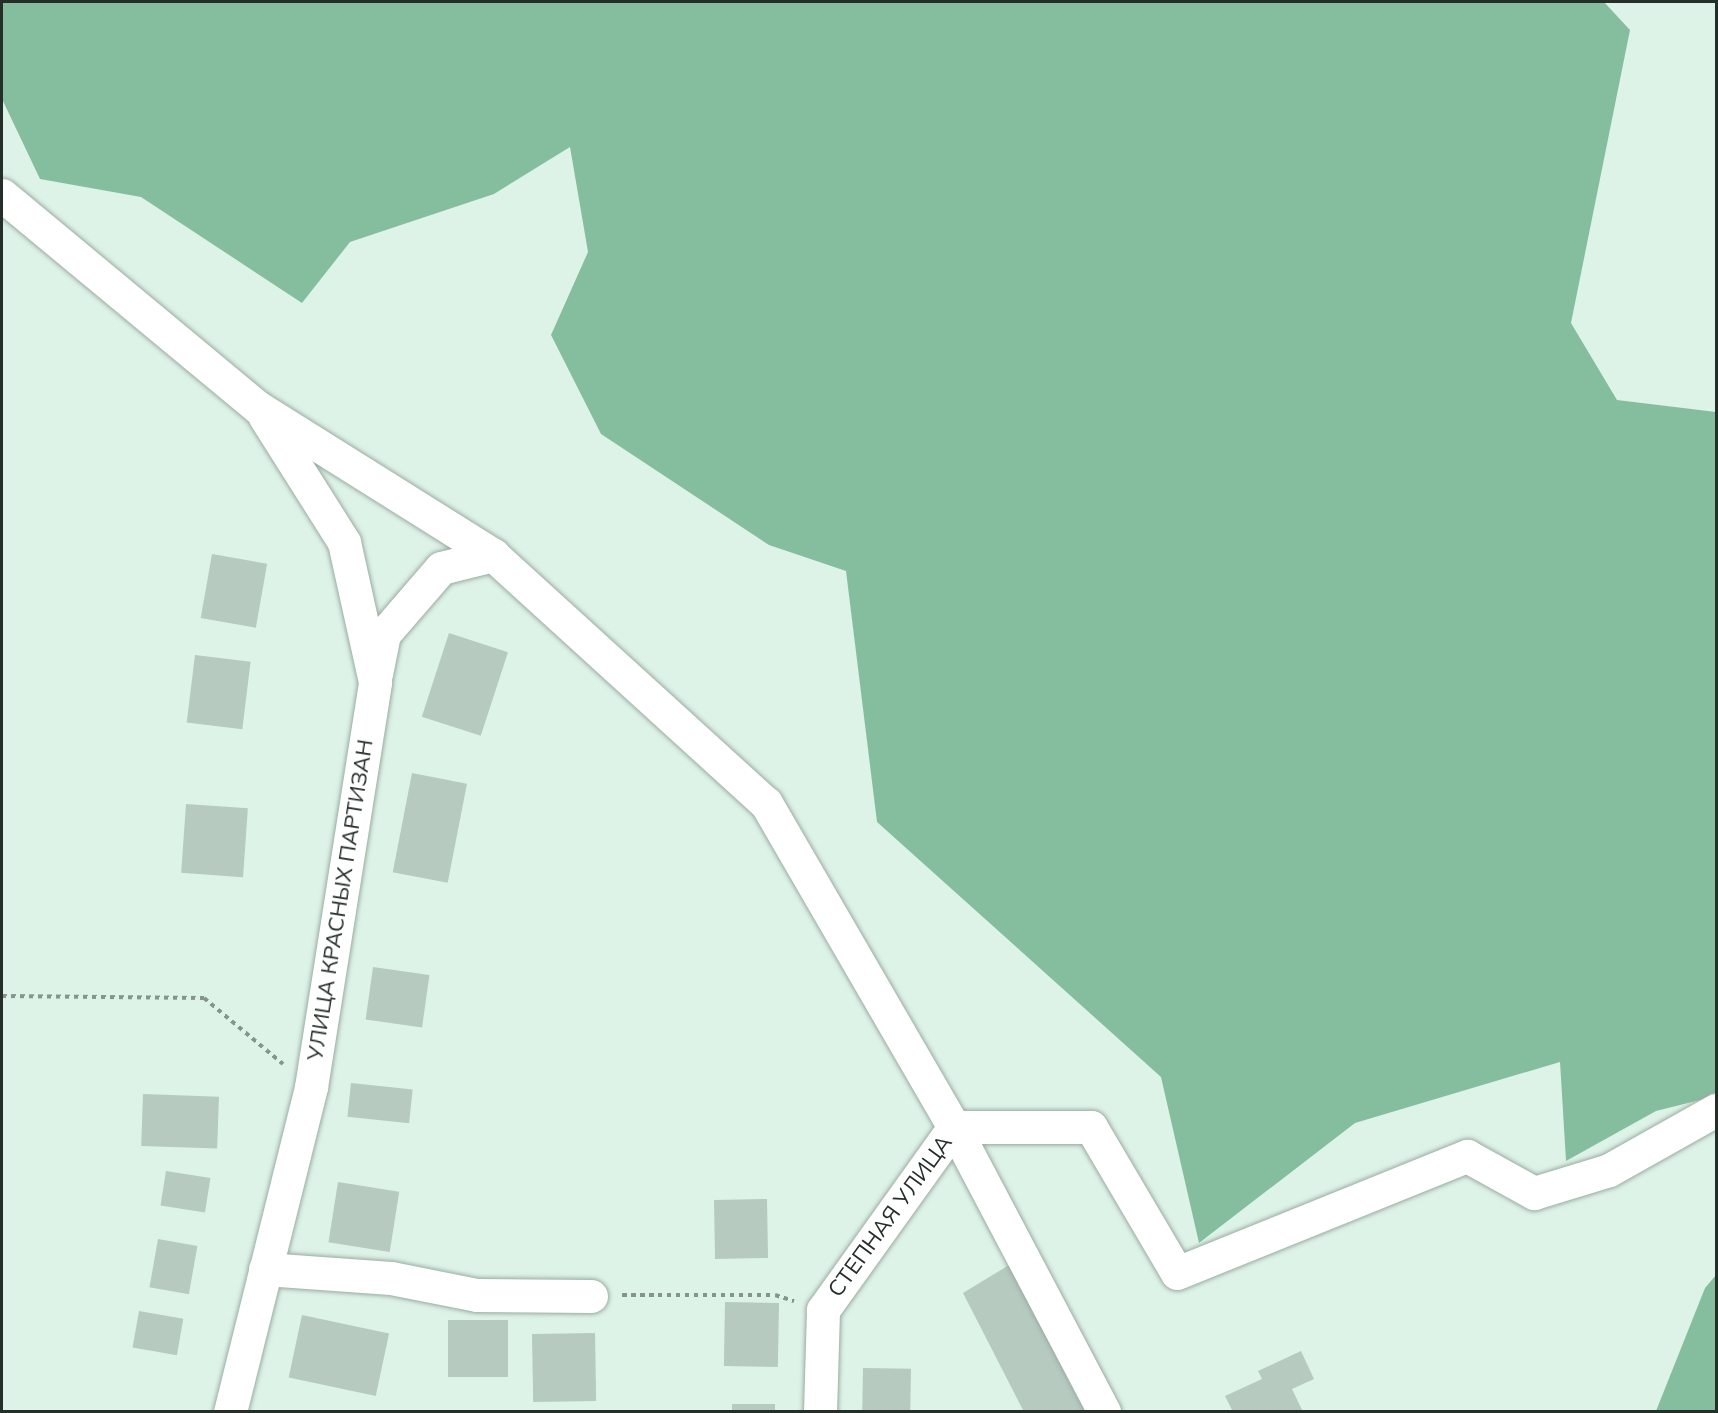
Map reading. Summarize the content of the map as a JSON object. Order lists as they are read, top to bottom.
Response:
{
  "streets": {
    "street": ["УЛИЦА КРАСНЫХ ПАРТИЗАН", "СТЕПНАЯ УЛИЦА"]
  }
}
